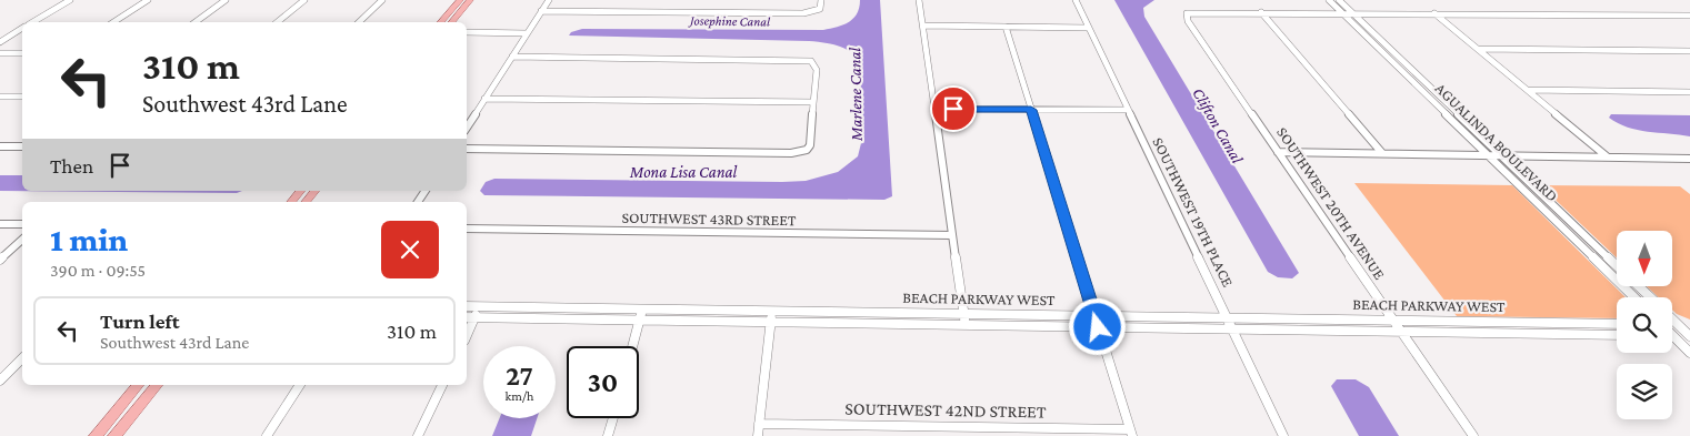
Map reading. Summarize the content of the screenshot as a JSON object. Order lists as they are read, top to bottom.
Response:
{
  "streets": {
    "street": [
      "AGUALINDA BOULEVARD",
      "SOUTHWEST 20TH AVENUE",
      "SOUTHWEST 19TH PLACE",
      "SOUTHWEST 43RD STREET",
      "BEACH PARKWAY WEST",
      "SOUTHWEST 42ND STREET"
    ]
  },
  "crossings": [
    ["SOUTHWEST 20TH AVENUE", "BEACH PARKWAY WEST"],
    ["SOUTHWEST 19TH PLACE", "BEACH PARKWAY WEST"]
  ],
  "water": [
    "Josephine Canal",
    "Marlene Canal",
    "Clifton Canal",
    "Mona Lisa Canal"
  ],
  "north": "bottom",
  "page": {
    "turn": ["310 m", "Southwest 43rd Lane"],
    "then": "Then",
    "heading": ["1 min", "390 m · 09:55"],
    "list": [
      {
        "name": "Turn left",
        "note": "Southwest 43rd Lane",
        "value": "310 m"
      }
    ],
    "speed": "27 km/h",
    "limit": "30"
  }
}
